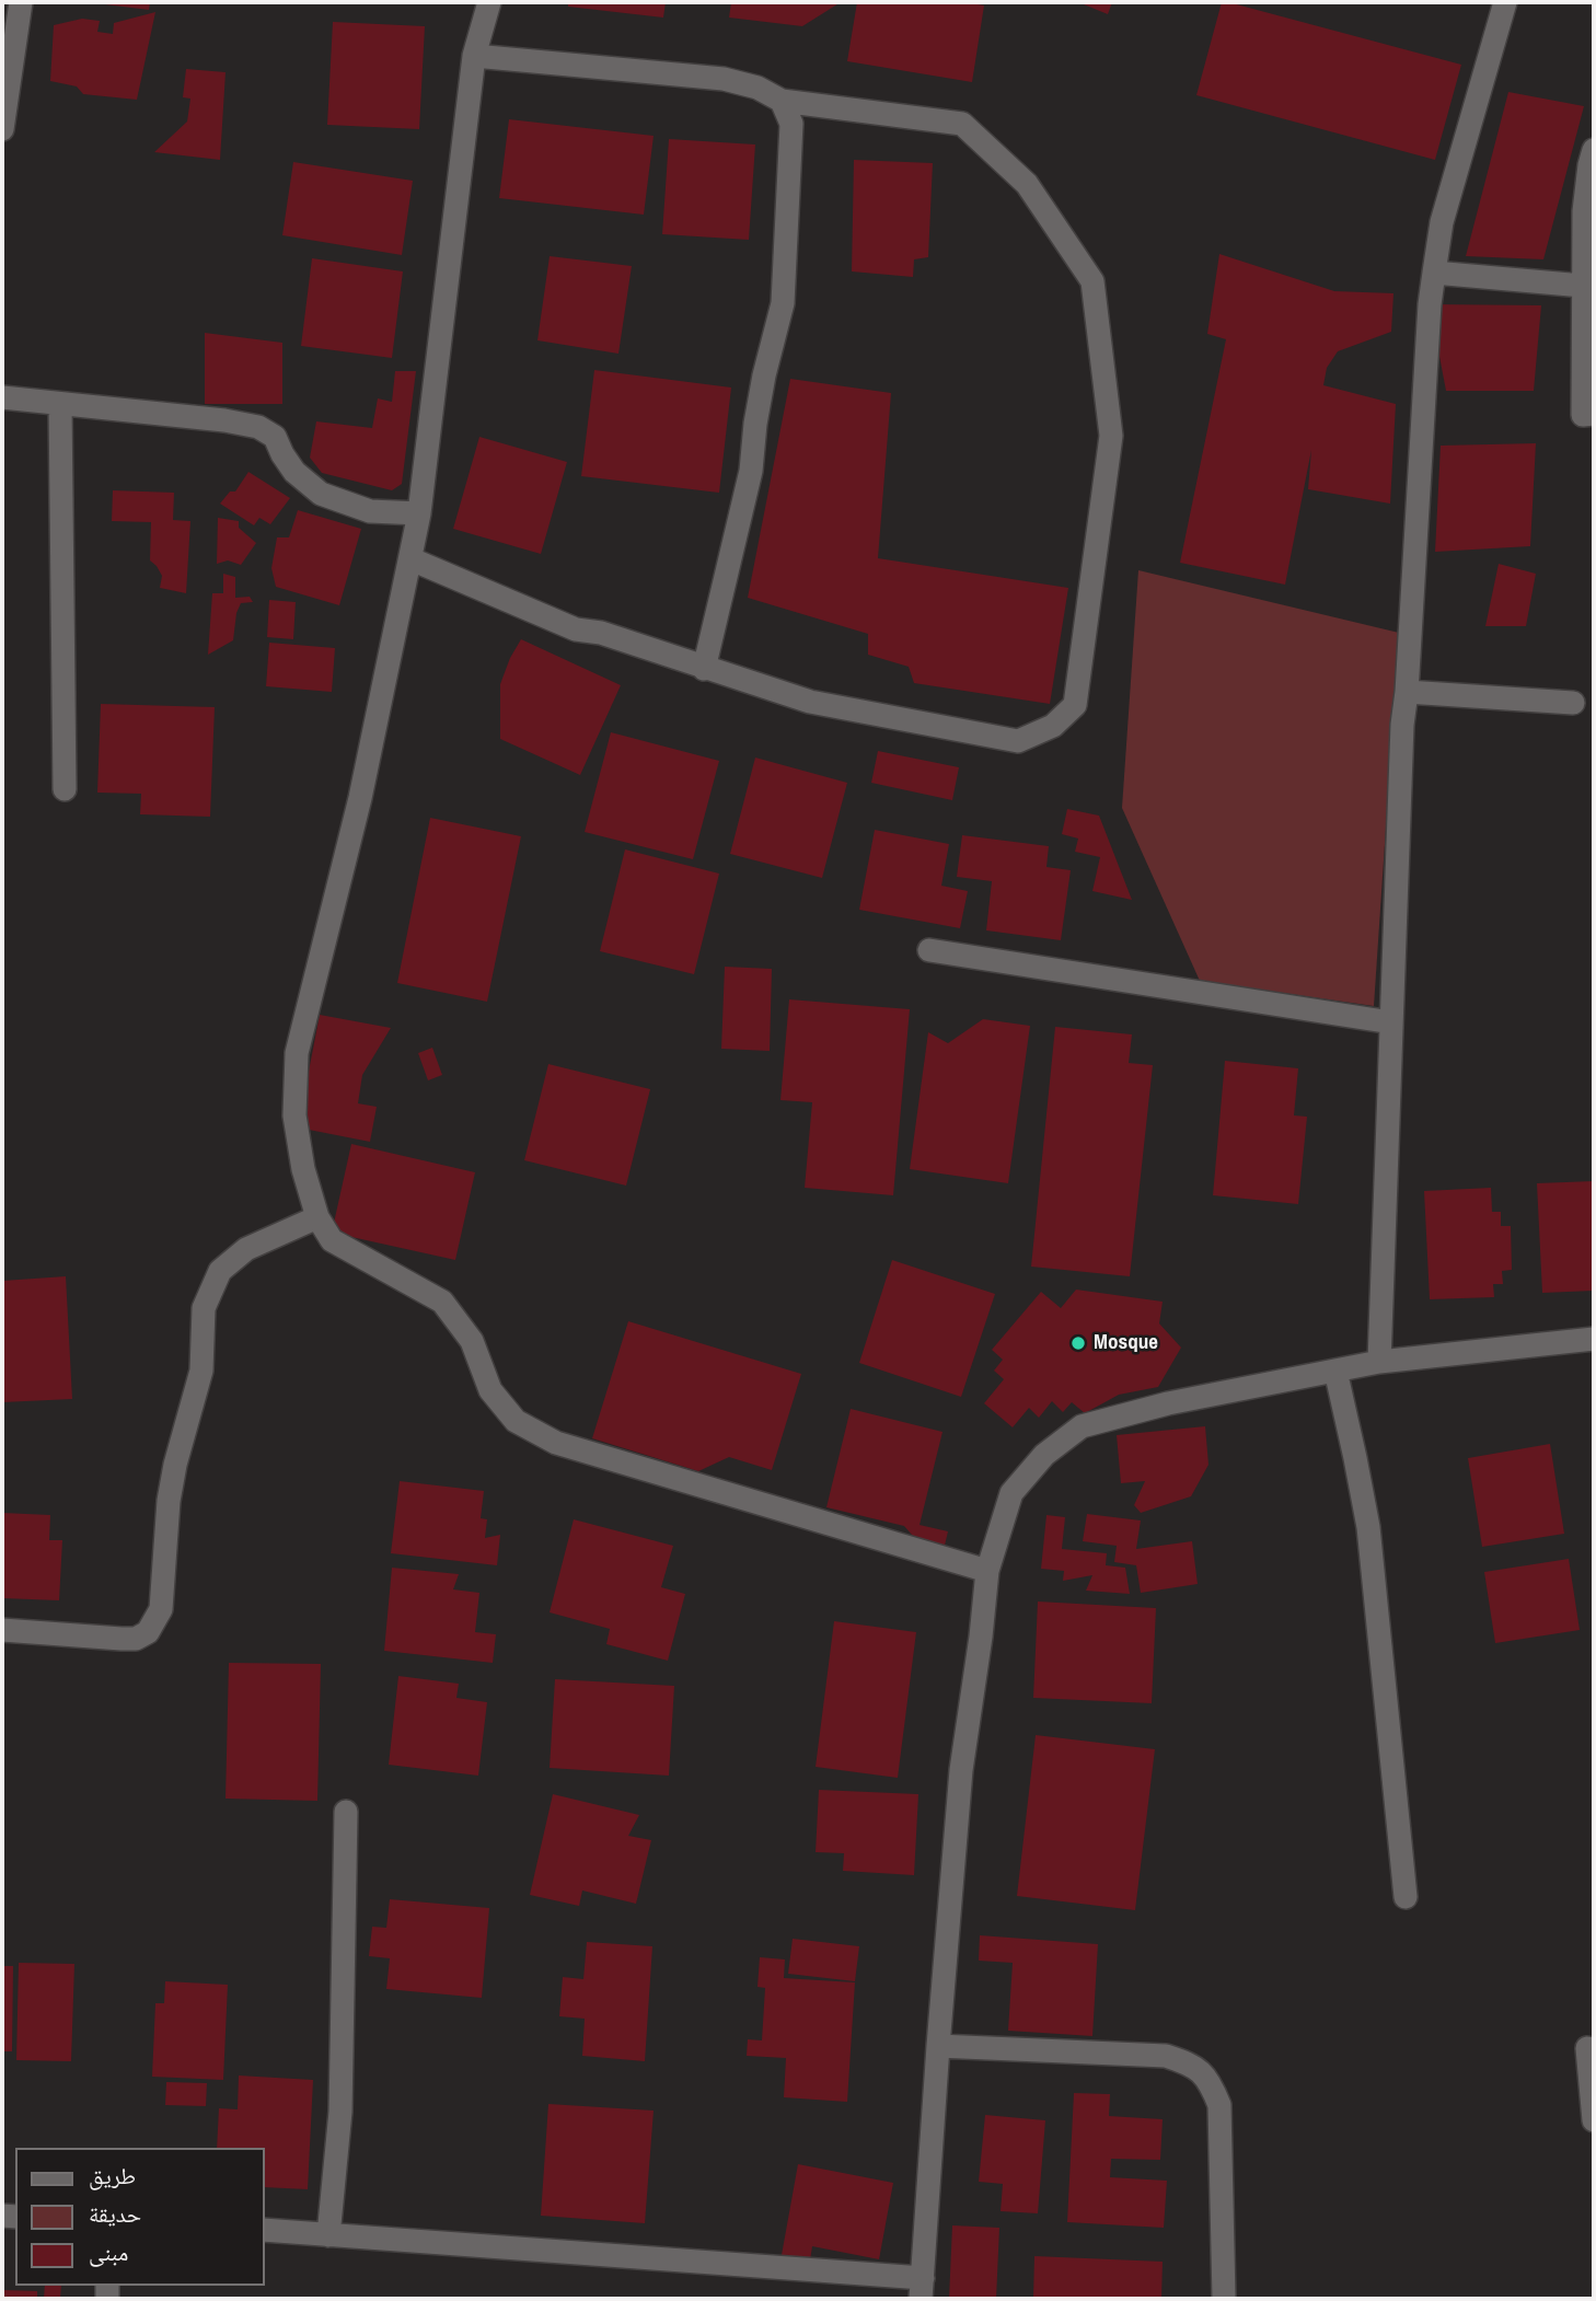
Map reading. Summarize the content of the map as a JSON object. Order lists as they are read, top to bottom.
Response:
{
  "places": ["Mosque"],
  "legend": ["طريق", "حديقة", "مبنى"]
}
